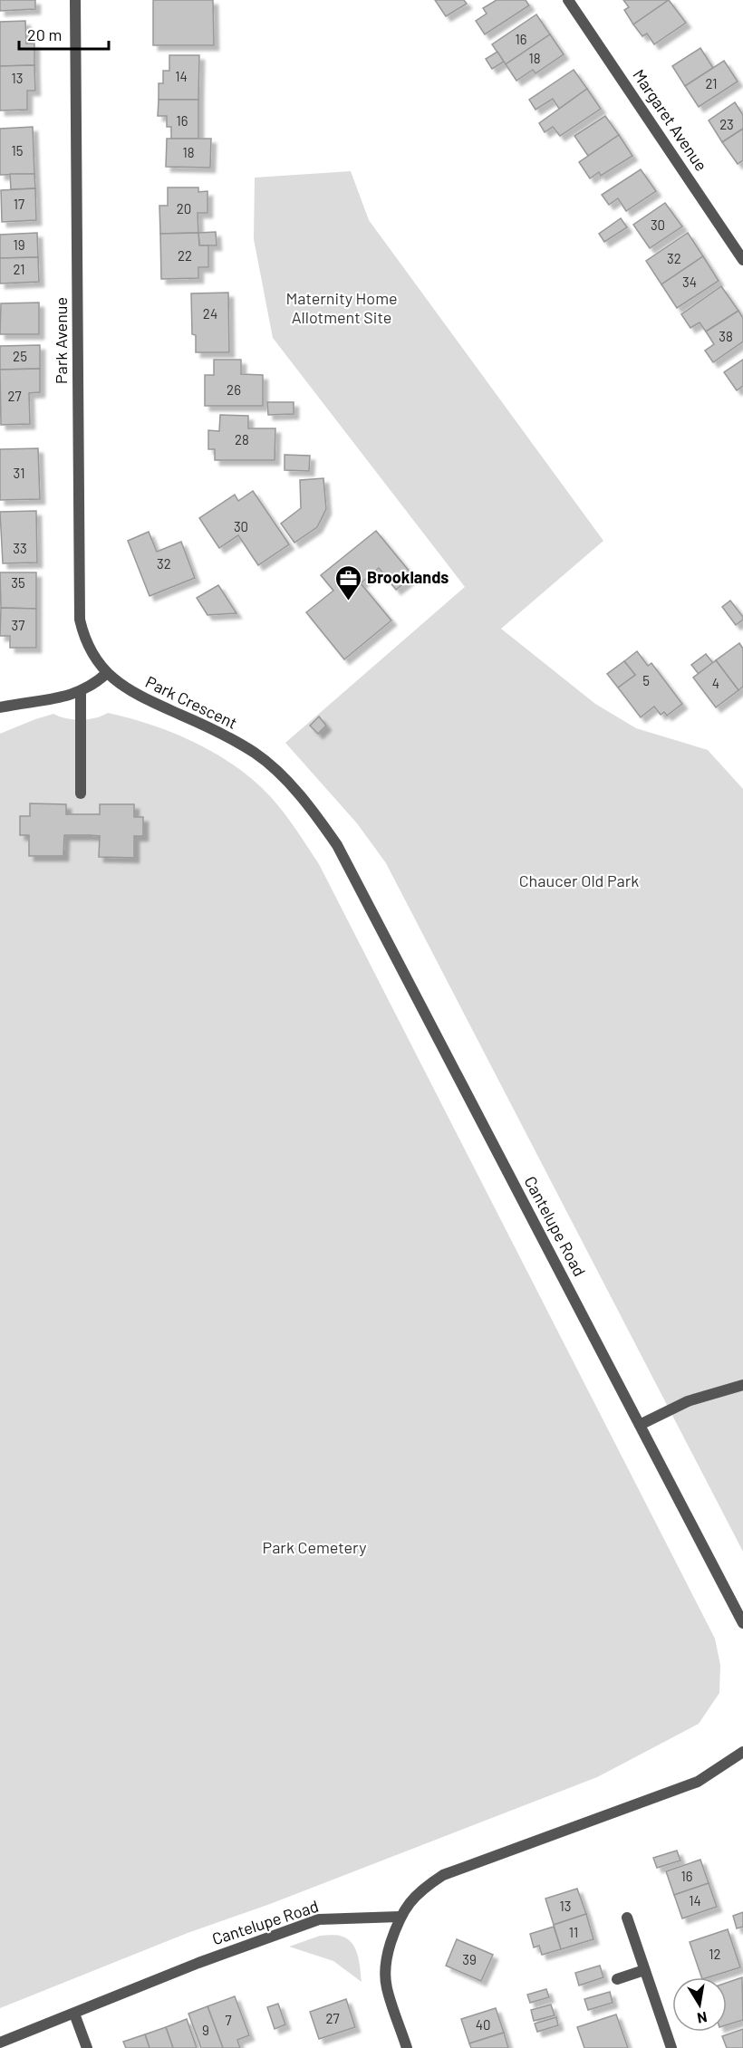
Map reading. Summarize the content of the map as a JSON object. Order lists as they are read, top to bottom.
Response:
{
  "streets": {
    "street": [
      "Margaret Avenue",
      "Park Avenue",
      "Park Crescent",
      "Cantelupe Road"
    ]
  },
  "crossings": [
    ["Park Avenue", "Park Crescent"],
    ["Park Crescent", "Cantelupe Road"]
  ],
  "parks": ["Maternity Home Allotment Site", "Chaucer Old Park", "Park Cemetery"],
  "places": {
    "office": ["Brooklands"]
  },
  "house_numbers": [
    "16",
    "18",
    "14",
    "13",
    "21",
    "16",
    "23",
    "15",
    "18",
    "17",
    "20",
    "30",
    "19",
    "22",
    "32",
    "21",
    "34",
    "24",
    "38",
    "25",
    "26",
    "27",
    "28",
    "31",
    "30",
    "33",
    "32",
    "35",
    "37",
    "5",
    "4",
    "16",
    "14",
    "13",
    "11",
    "12",
    "39",
    "27",
    "7",
    "40",
    "9"
  ],
  "scale_bar": "20 m",
  "north": "bottom"
}
